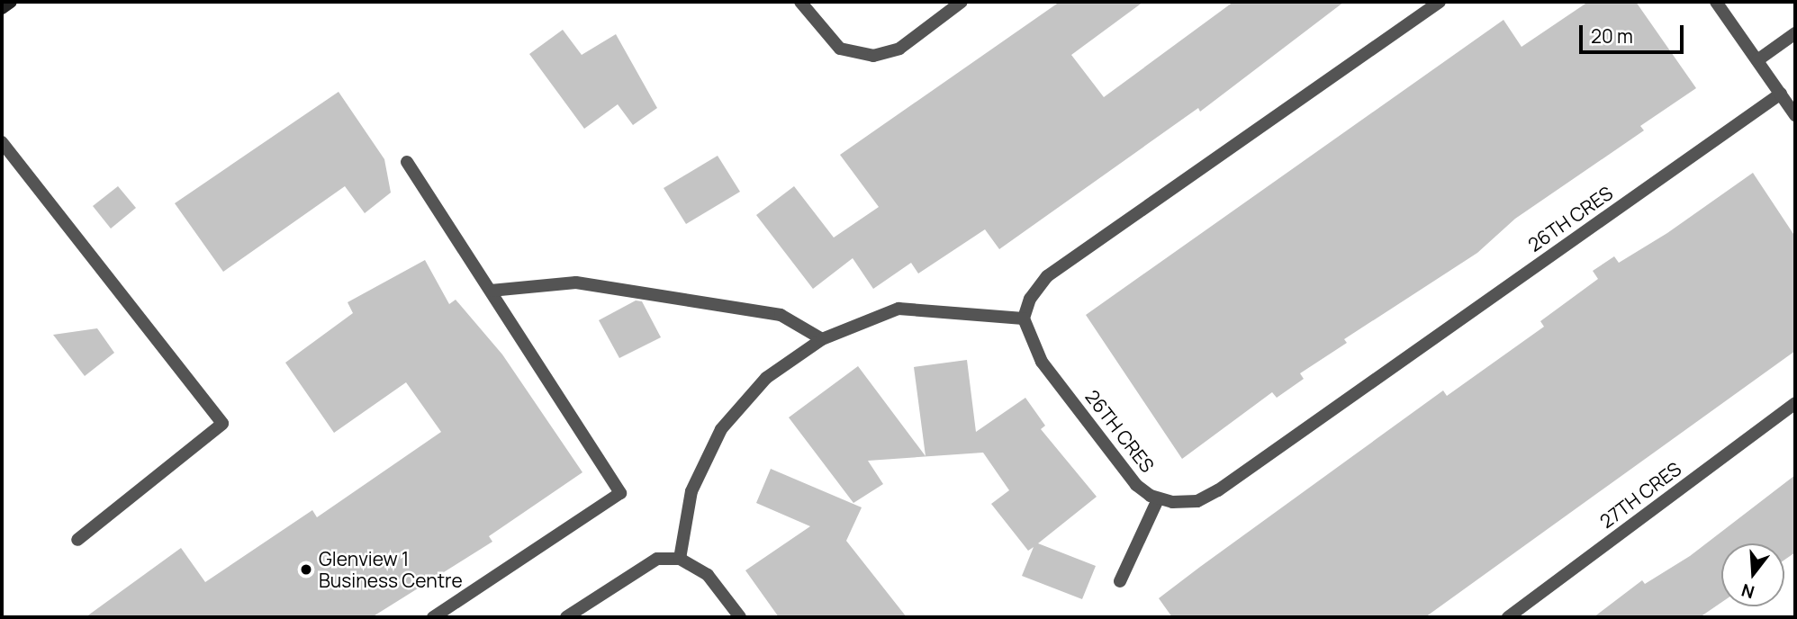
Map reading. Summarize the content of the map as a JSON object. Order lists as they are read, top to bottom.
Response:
{
  "streets": {
    "street": ["26TH CRES", "27TH CRES"]
  },
  "places": ["Glenview 1 Business Centre"],
  "scale_bar": "20 m",
  "north": "bottom"
}
